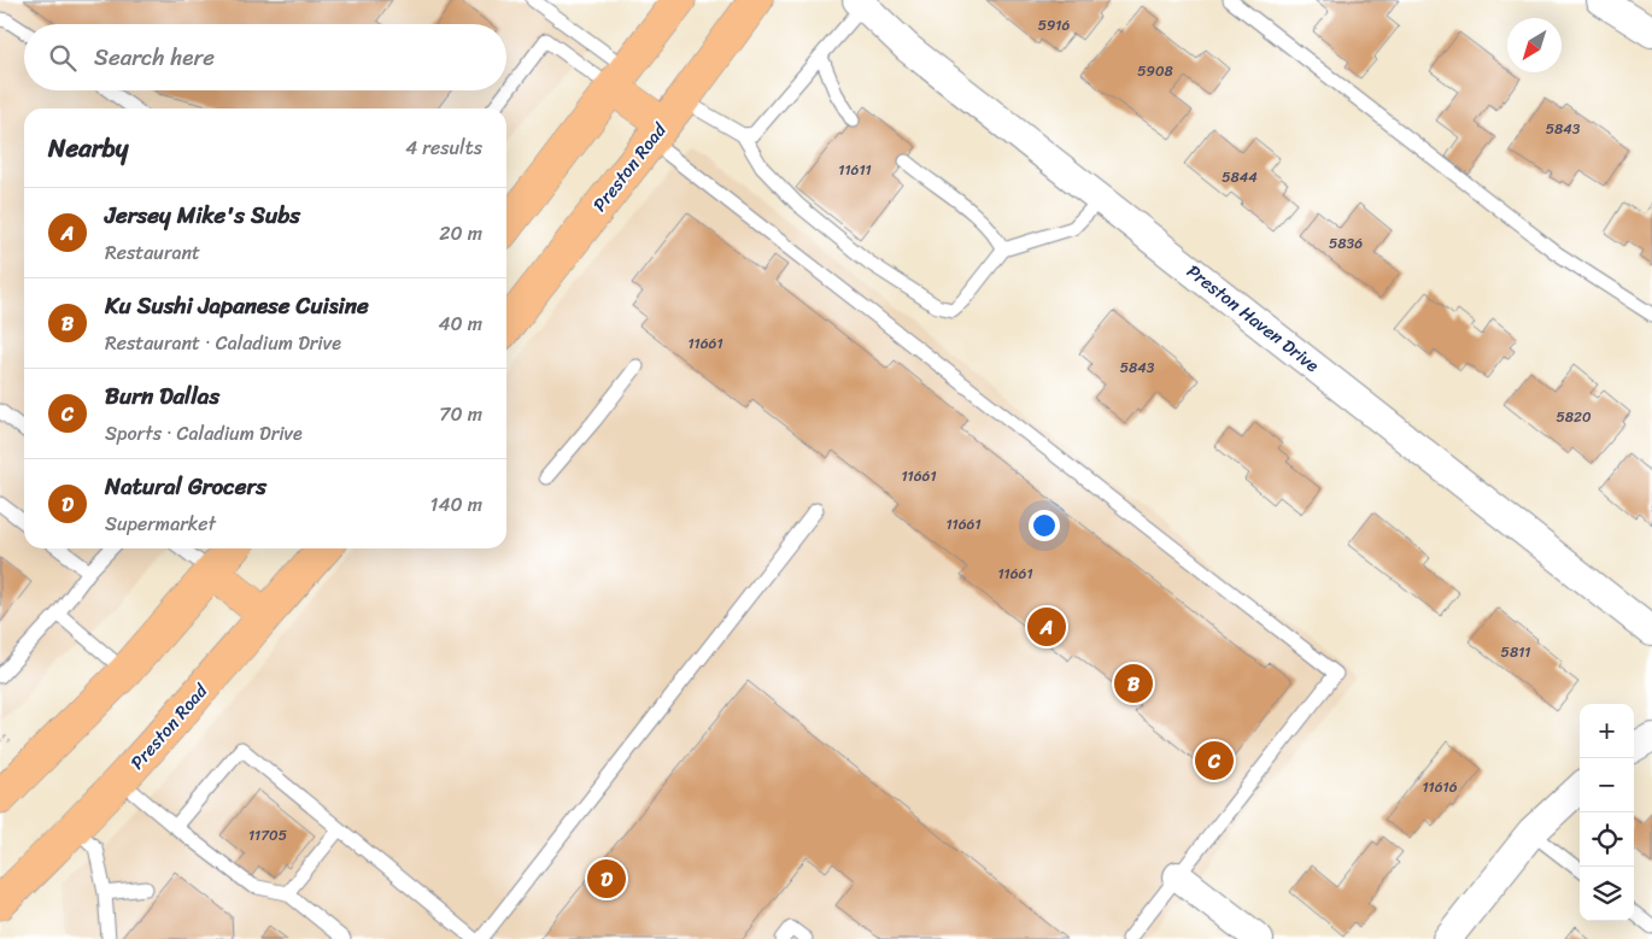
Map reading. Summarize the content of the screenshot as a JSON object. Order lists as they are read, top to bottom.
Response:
{
  "streets": {
    "main road": ["Preston Road"],
    "street": ["Preston Haven Drive"]
  },
  "house_numbers": [
    "5916",
    "5908",
    "5843",
    "11611",
    "5844",
    "5836",
    "11661",
    "5843",
    "5820",
    "11661",
    "11661",
    "11661",
    "5811",
    "11616",
    "11705"
  ],
  "north": "bottom left",
  "page": {
    "search": "Search here",
    "heading": ["Nearby", "4 results"],
    "list": [
      {
        "mark": "A",
        "name": "Jersey Mike's Subs",
        "note": "Restaurant",
        "value": "20 m"
      },
      {
        "mark": "B",
        "name": "Ku Sushi Japanese Cuisine",
        "note": "Restaurant · Caladium Drive",
        "value": "40 m"
      },
      {
        "mark": "C",
        "name": "Burn Dallas",
        "note": "Sports · Caladium Drive",
        "value": "70 m"
      },
      {
        "mark": "D",
        "name": "Natural Grocers",
        "note": "Supermarket",
        "value": "140 m"
      }
    ],
    "pins": [
      "A",
      "B",
      "C",
      "D"
    ],
    "map_buttons": ["+", "−"]
  }
}
